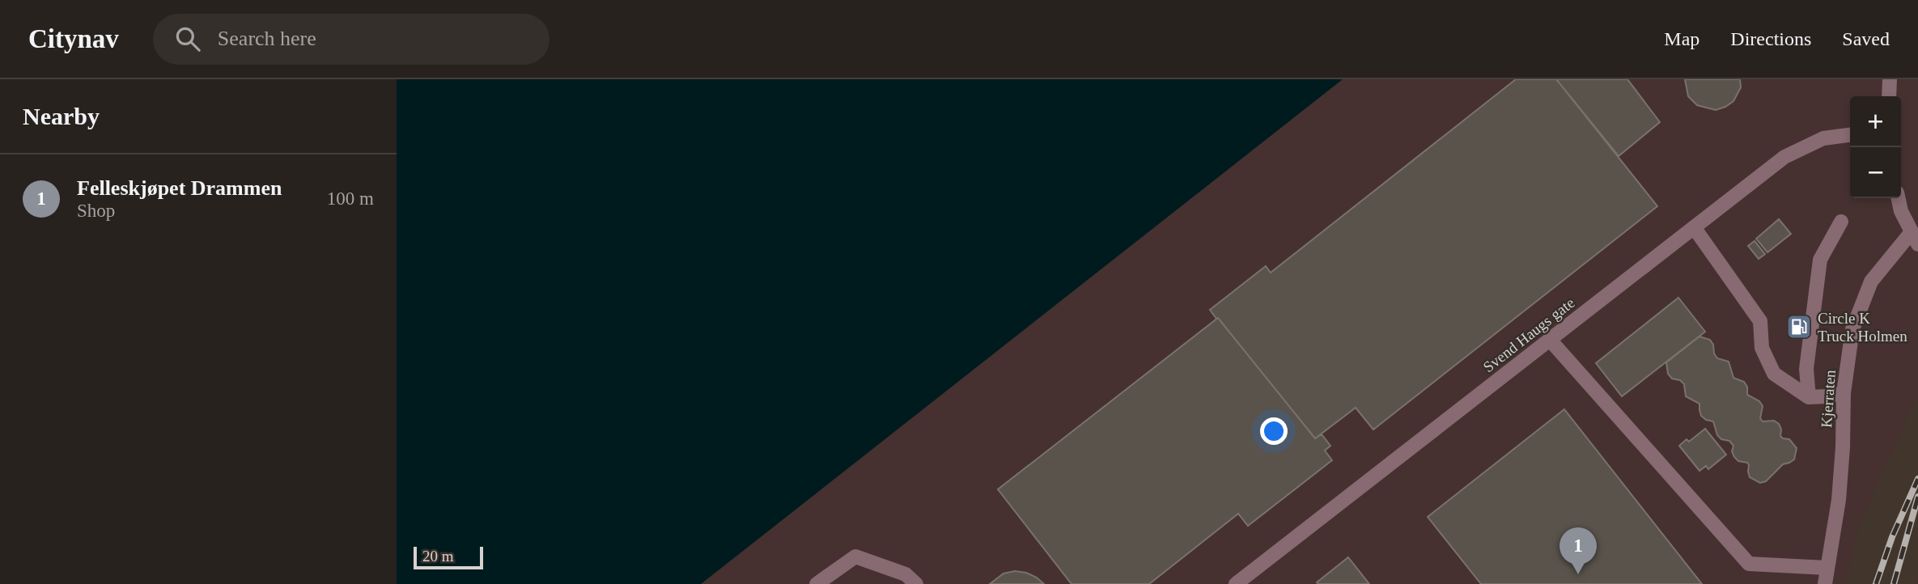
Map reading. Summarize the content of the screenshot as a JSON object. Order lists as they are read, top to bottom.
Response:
{
  "streets": {
    "street": ["Svend Haugs gate", "Kjerraten"]
  },
  "places": {
    "fuel station": ["Circle K Truck Holmen"]
  },
  "scale_bar": "20 m",
  "page": {
    "header": "Citynav",
    "search": "Search here",
    "nav": ["Map", "Directions", "Saved"],
    "heading": "Nearby",
    "map_buttons": ["+", "−"],
    "list": [
      {
        "mark": "1",
        "name": "Felleskjøpet Drammen",
        "note": "Shop",
        "value": "100 m"
      }
    ],
    "pins": "1",
    "scale": "20 m"
  }
}
